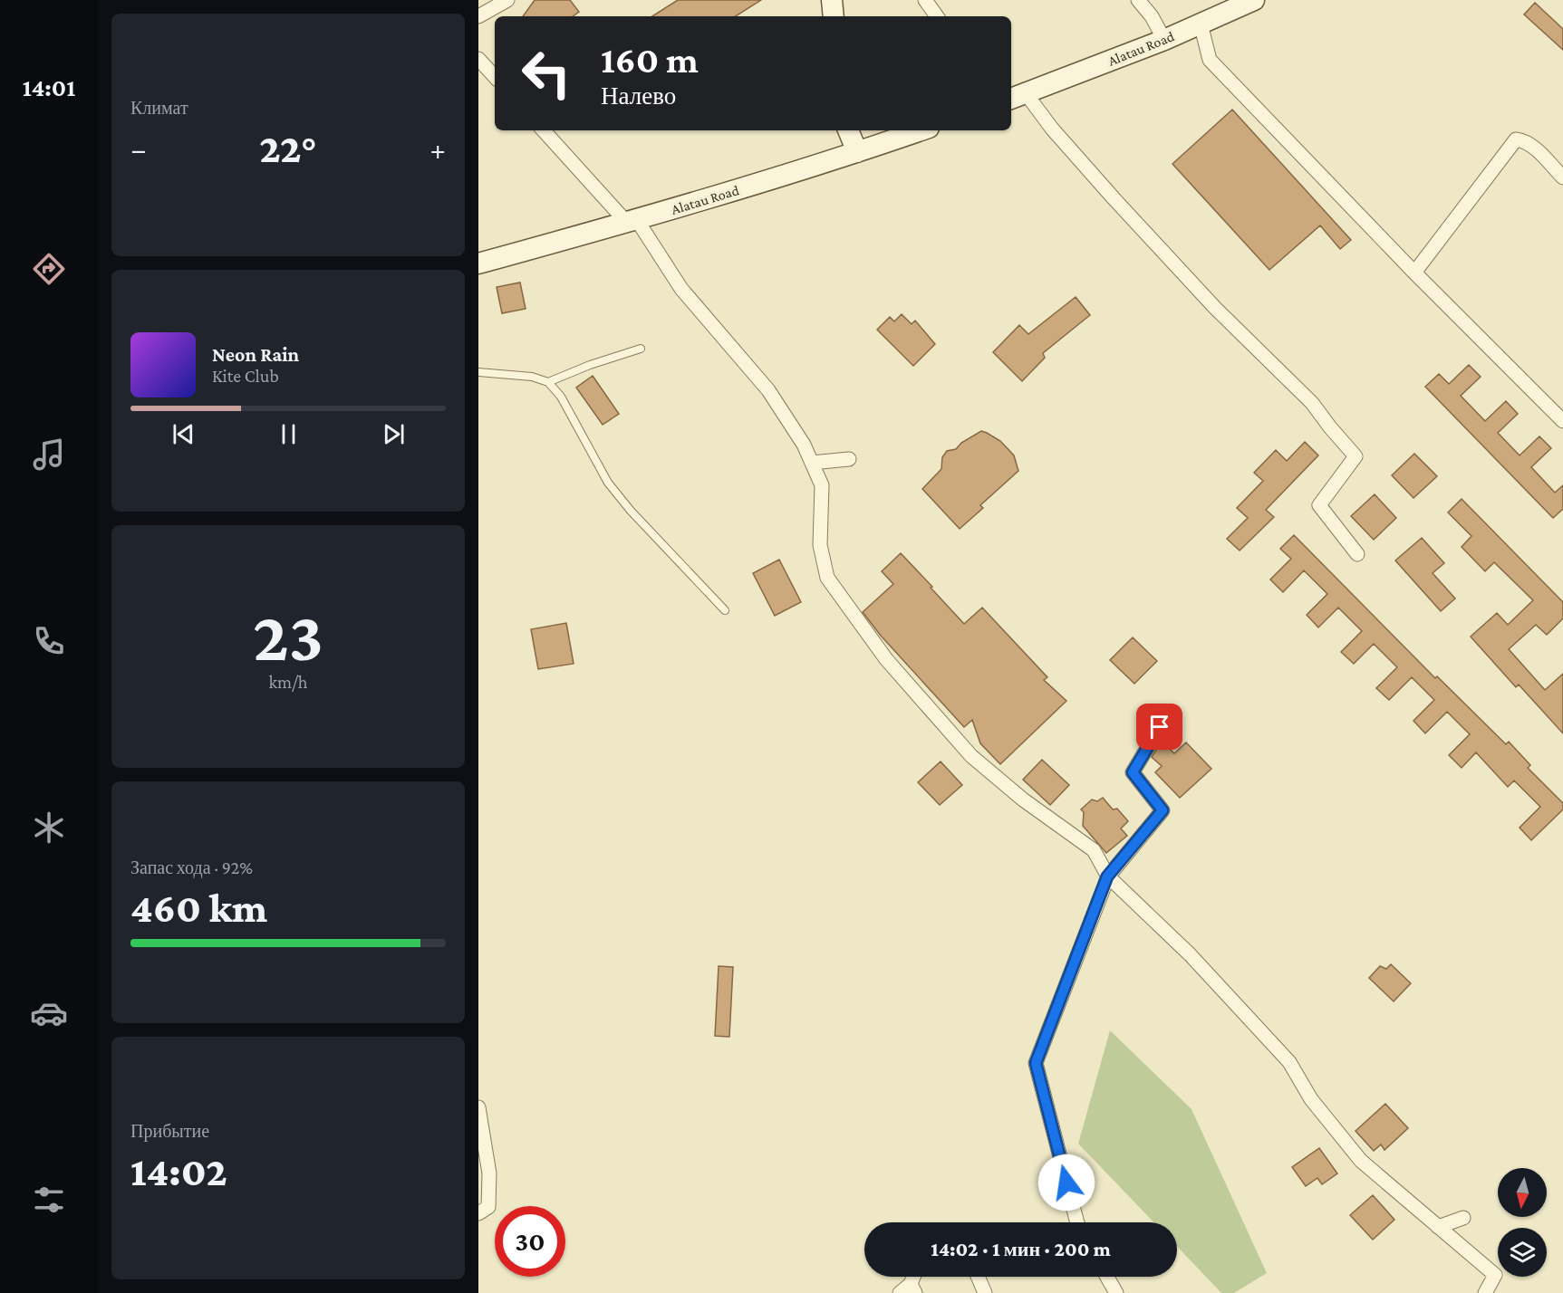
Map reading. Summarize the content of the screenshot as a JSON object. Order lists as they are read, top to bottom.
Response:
{
  "streets": {
    "main road": ["Alatau Road"]
  },
  "north": "bottom",
  "page": {
    "tabs": "14:01",
    "tile": [
      "Климат",
      ["23", "km/h"],
      ["Запас хода · 92%", "460 km"],
      ["Прибытие", "14:02"]
    ],
    "turn": ["160 m", "Налево"],
    "heat": ["−", "22°", "+"],
    "song": ["Neon Rain", "Kite Club"],
    "limit": "30",
    "trip": "14:02 · 1 мин · 200 m"
  }
}
